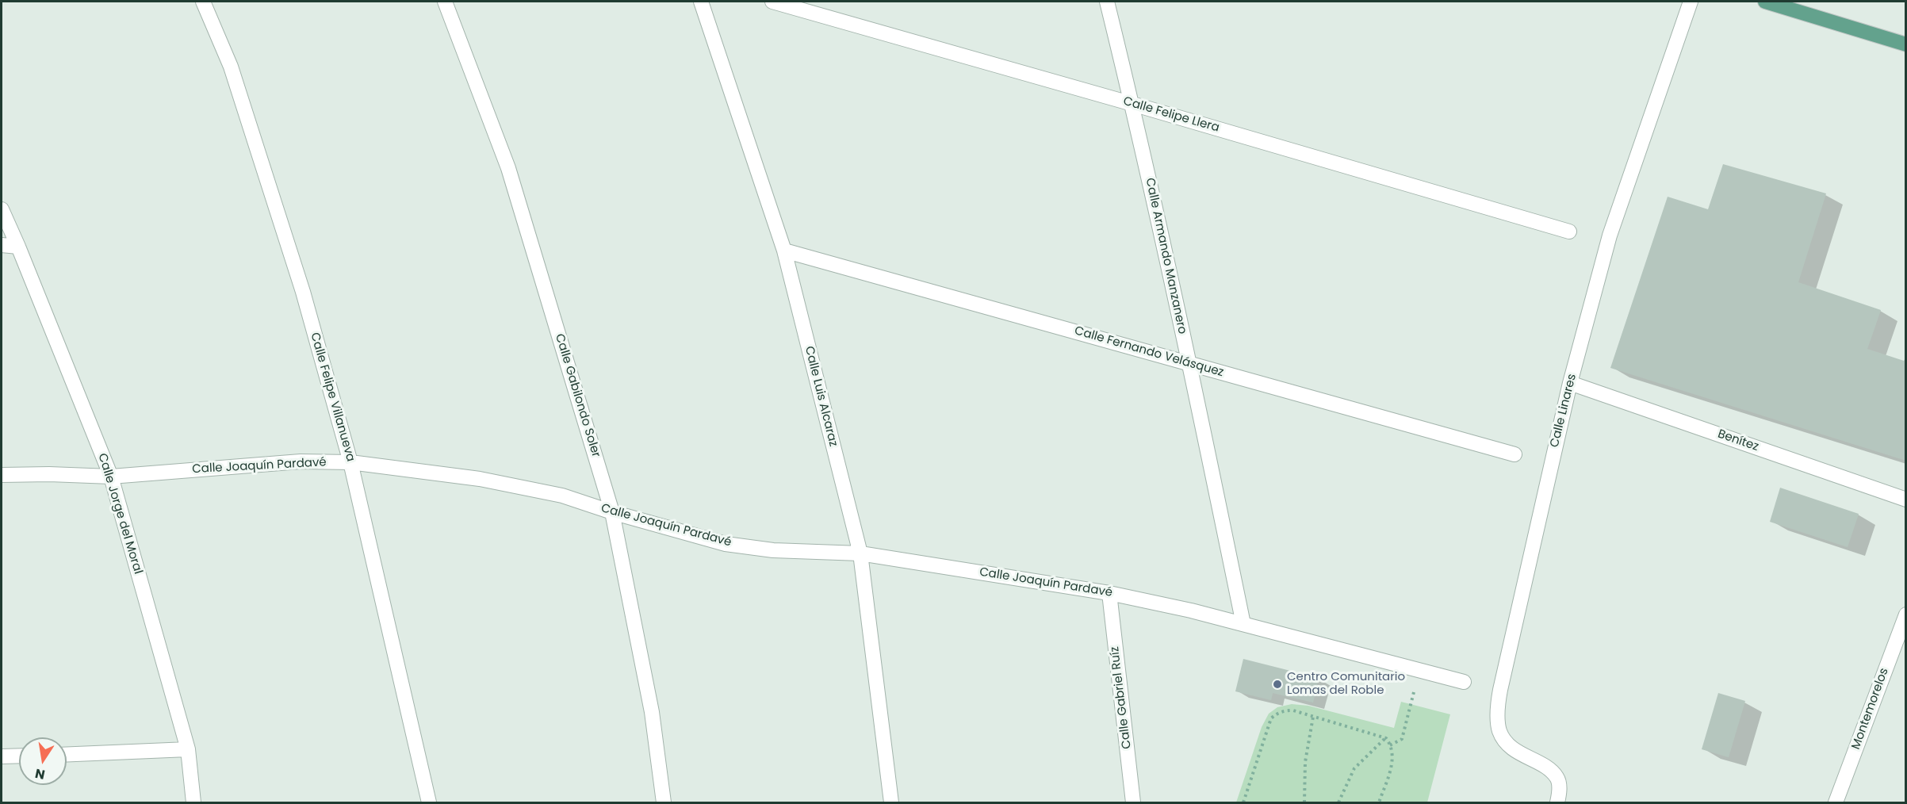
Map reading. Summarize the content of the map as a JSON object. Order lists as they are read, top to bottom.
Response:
{
  "streets": {
    "street": [
      "Calle Felipe Llera",
      "Calle Armando Manzanero",
      "Calle Fernando Velásquez",
      "Calle Gabilondo Soler",
      "Calle Luis Alcaraz",
      "Calle Felipe Villanueva",
      "Calle Linares",
      "Benítez",
      "Calle Joaquín Pardavé",
      "Calle Jorge del Moral",
      "Calle Gabriel Ruíz",
      "Montemorelos"
    ]
  },
  "crossings": [
    ["Calle Felipe Llera", "Calle Armando Manzanero"],
    ["Calle Armando Manzanero", "Calle Fernando Velásquez"],
    ["Calle Armando Manzanero", "Calle Joaquín Pardavé"],
    ["Calle Fernando Velásquez", "Calle Luis Alcaraz"],
    ["Calle Gabilondo Soler", "Calle Joaquín Pardavé"],
    ["Calle Luis Alcaraz", "Calle Joaquín Pardavé"],
    ["Calle Felipe Villanueva", "Calle Joaquín Pardavé"],
    ["Calle Linares", "Benítez"],
    ["Calle Joaquín Pardavé", "Calle Jorge del Moral"],
    ["Calle Joaquín Pardavé", "Calle Gabriel Ruíz"]
  ],
  "places": ["Centro Comunitario Lomas del Roble"],
  "north": "bottom"
}
